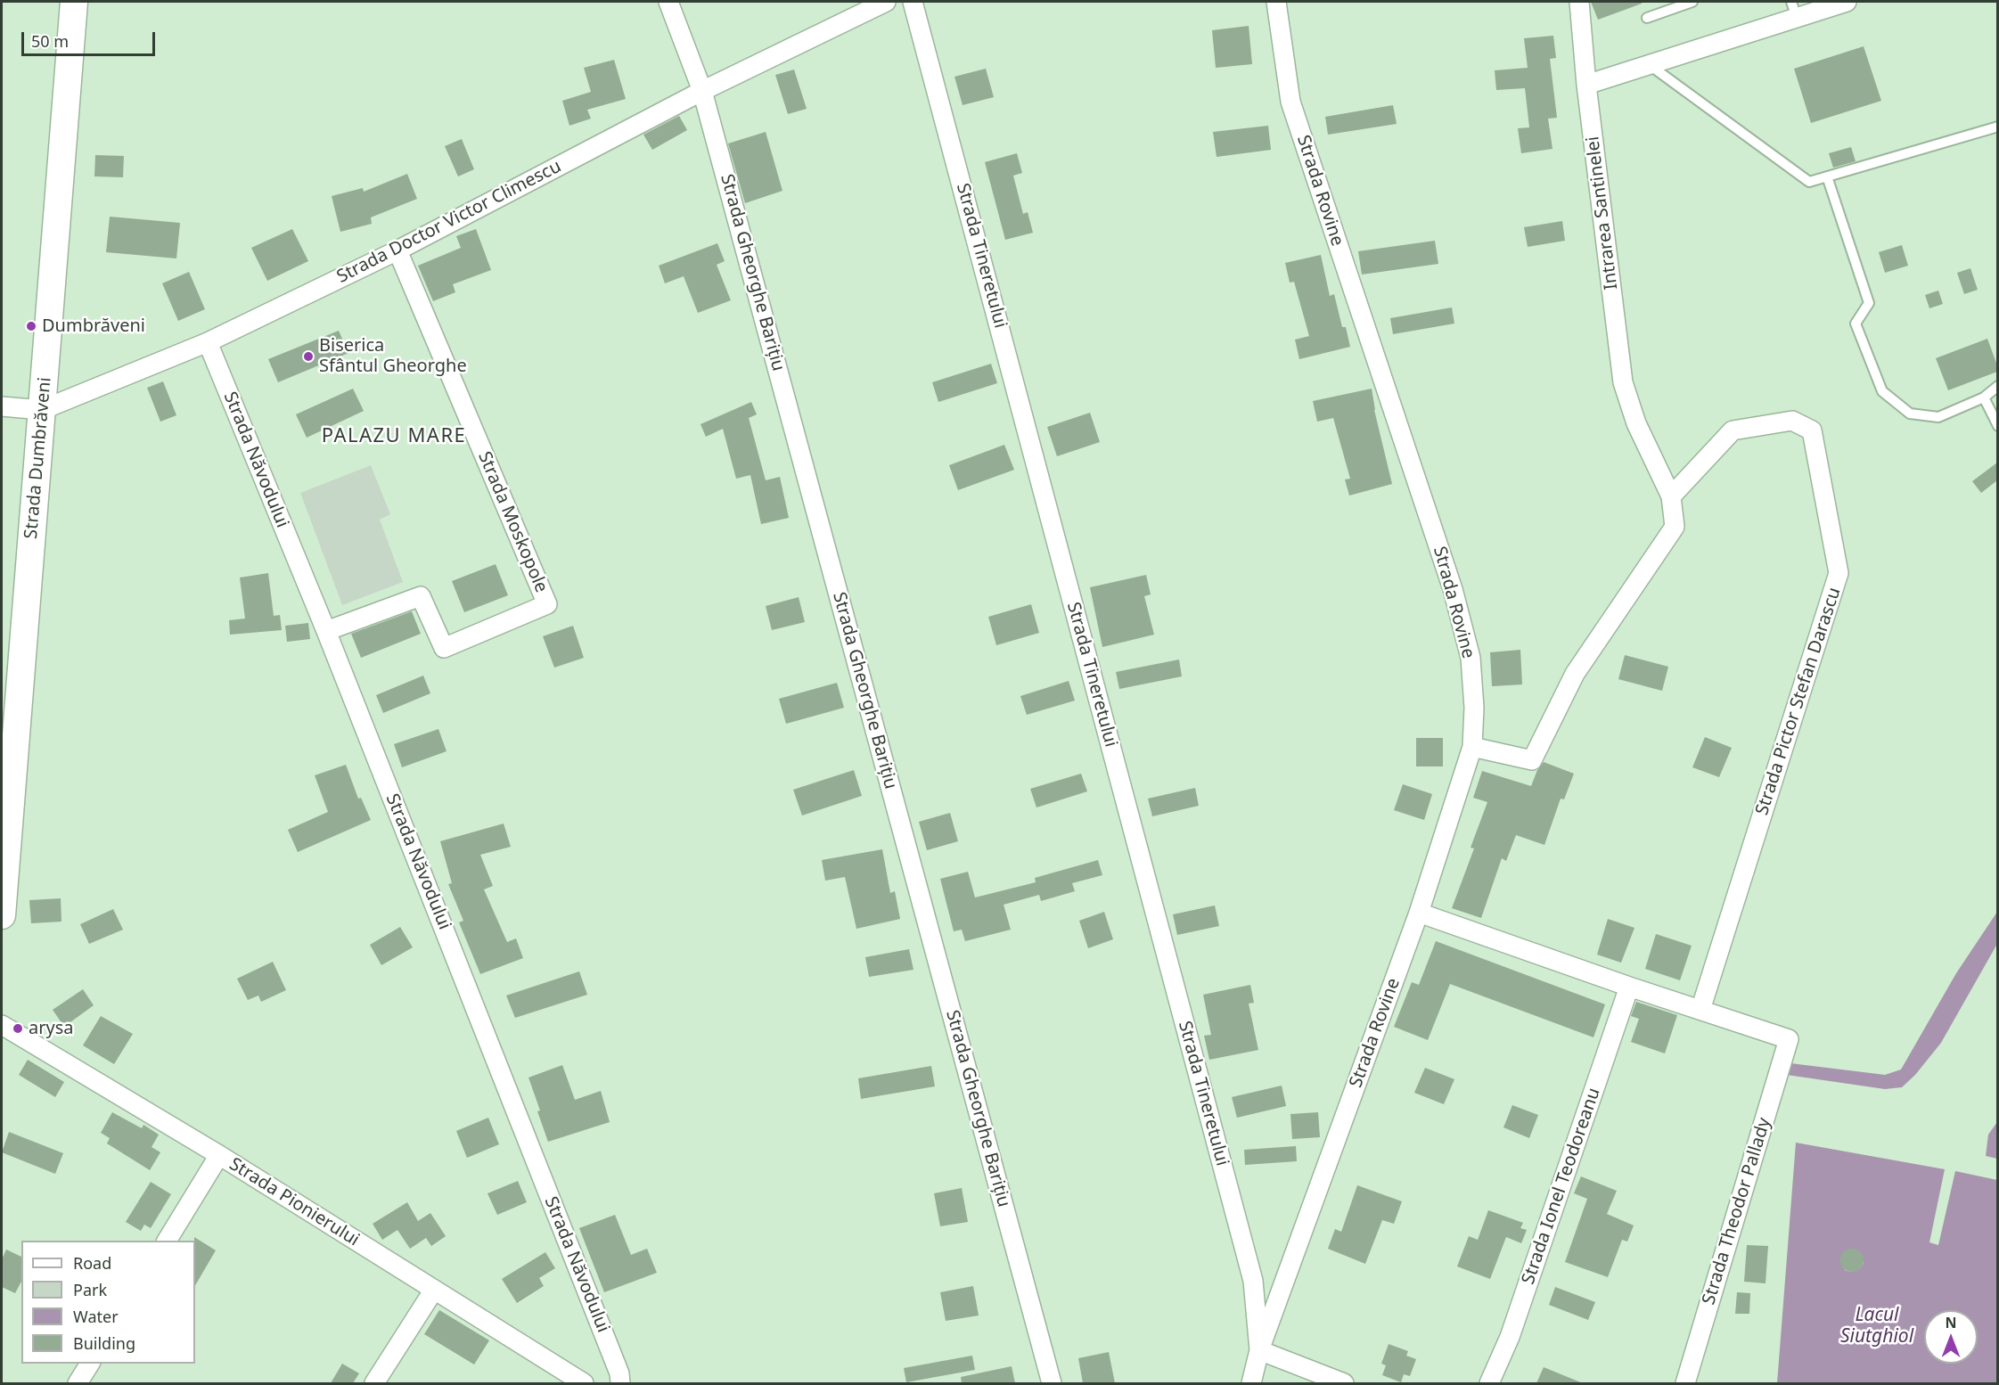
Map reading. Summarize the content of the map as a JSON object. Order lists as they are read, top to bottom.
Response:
{
  "streets": {
    "street": [
      "Strada Rovine",
      "Intrarea Santinelei",
      "Strada Doctor Victor Climescu",
      "Strada Tineretului",
      "Strada Gheorghe Barițiu",
      "Strada Dumbrăveni",
      "Strada Năvodului",
      "Strada Moskopole",
      "Strada Pictor Stefan Darascu",
      "Strada Ionel Teodoreanu",
      "Strada Pionierului",
      "Strada Theodor Pallady"
    ]
  },
  "crossings": [
    ["Strada Rovine", "Intrarea Santinelei"],
    ["Strada Rovine", "Strada Tineretului"],
    ["Intrarea Santinelei", "Strada Pictor Stefan Darascu"],
    ["Strada Doctor Victor Climescu", "Strada Gheorghe Barițiu"],
    ["Strada Doctor Victor Climescu", "Strada Dumbrăveni"],
    ["Strada Doctor Victor Climescu", "Strada Năvodului"],
    ["Strada Doctor Victor Climescu", "Strada Moskopole"],
    ["Strada Năvodului", "Strada Moskopole"],
    ["Strada Pictor Stefan Darascu", "Strada Theodor Pallady"]
  ],
  "districts": ["PALAZU MARE"],
  "water": ["Lacul Siutghiol"],
  "places": ["Dumbrăveni", "Biserica Sfântul Gheorghe", "arysa"],
  "legend": [
    "Road",
    "Park",
    "Water",
    "Building"
  ],
  "scale_bar": "50 m",
  "north": "top"
}
